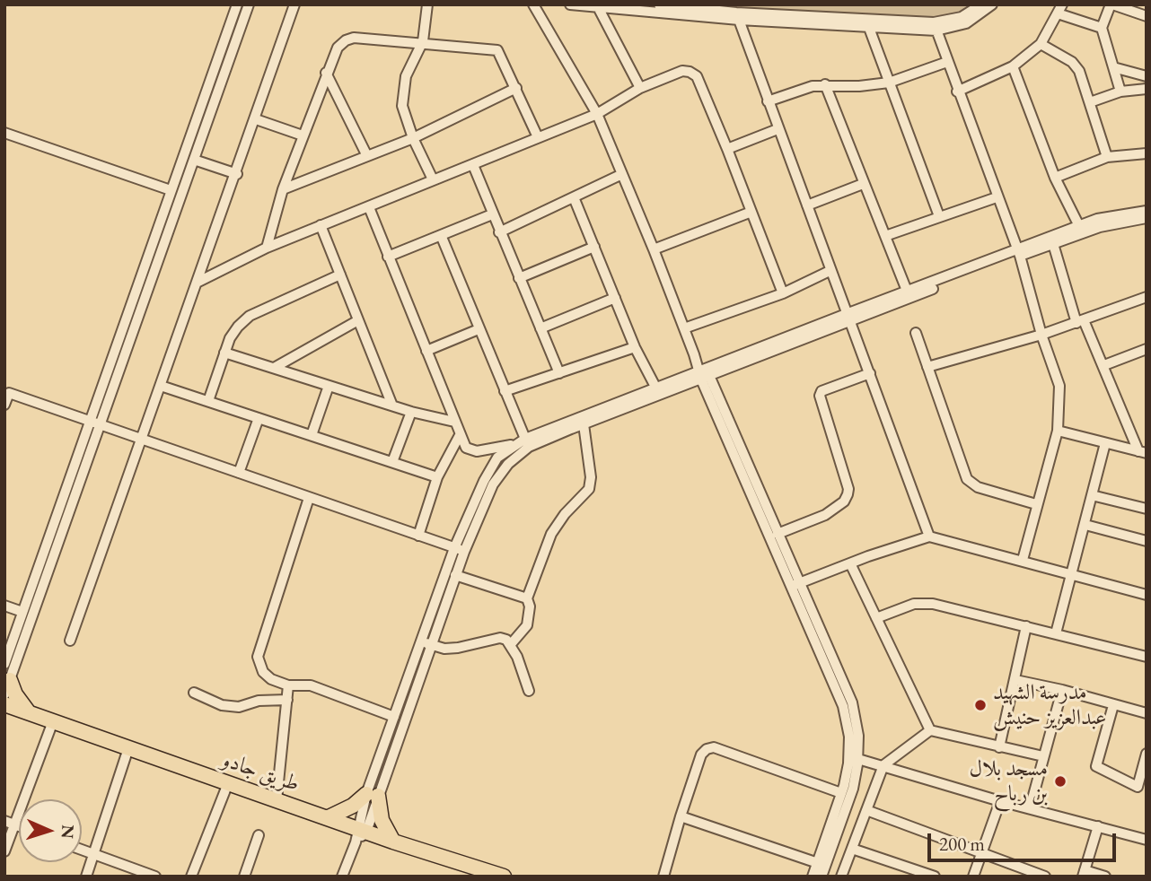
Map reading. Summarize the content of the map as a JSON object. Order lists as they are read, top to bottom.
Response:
{
  "streets": {
    "highway": ["طريق جادو"]
  },
  "places": ["مدرسة الشهيد عبدالعزيز حنيش", "مسجد بلال بن رباح"],
  "scale_bar": "200 m",
  "north": "right"
}
